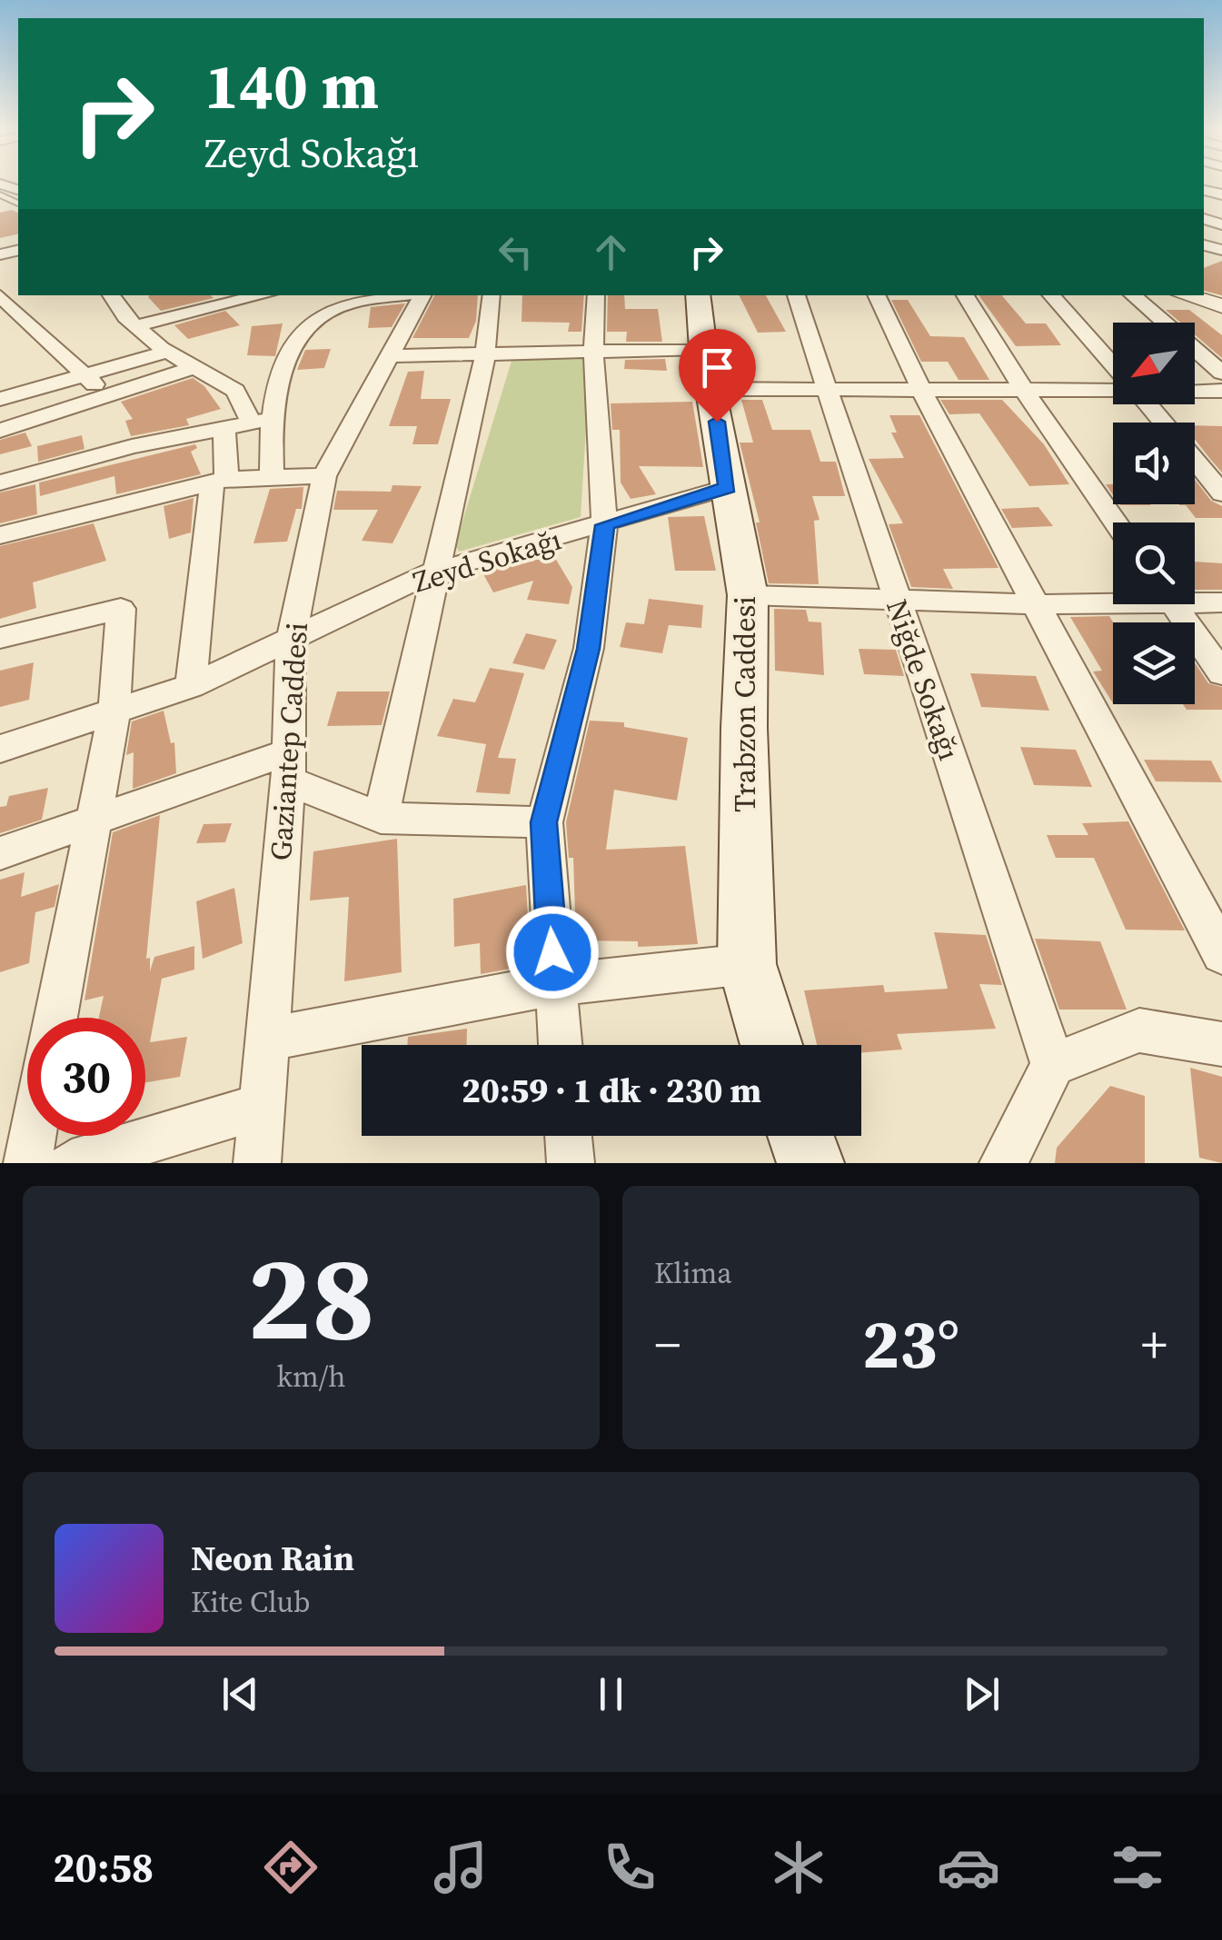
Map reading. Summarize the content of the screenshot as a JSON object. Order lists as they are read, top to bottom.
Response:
{
  "streets": {
    "main road": ["Trabzon Caddesi"],
    "street": ["Zeyd Sokağı", "Niğde Sokağı", "Gaziantep Caddesi"]
  },
  "crossings": [
    ["Zeyd Sokağı", "Trabzon Caddesi"],
    ["Zeyd Sokağı", "Gaziantep Caddesi"]
  ],
  "north": "bottom left",
  "page": {
    "turn": ["140 m", "Zeyd Sokağı"],
    "limit": "30",
    "trip": "20:59 · 1 dk · 230 m",
    "tile": [
      ["28", "km/h"],
      "Klima"
    ],
    "heat": ["−", "23°", "+"],
    "song": ["Neon Rain", "Kite Club"],
    "tabs": "20:58"
  }
}
